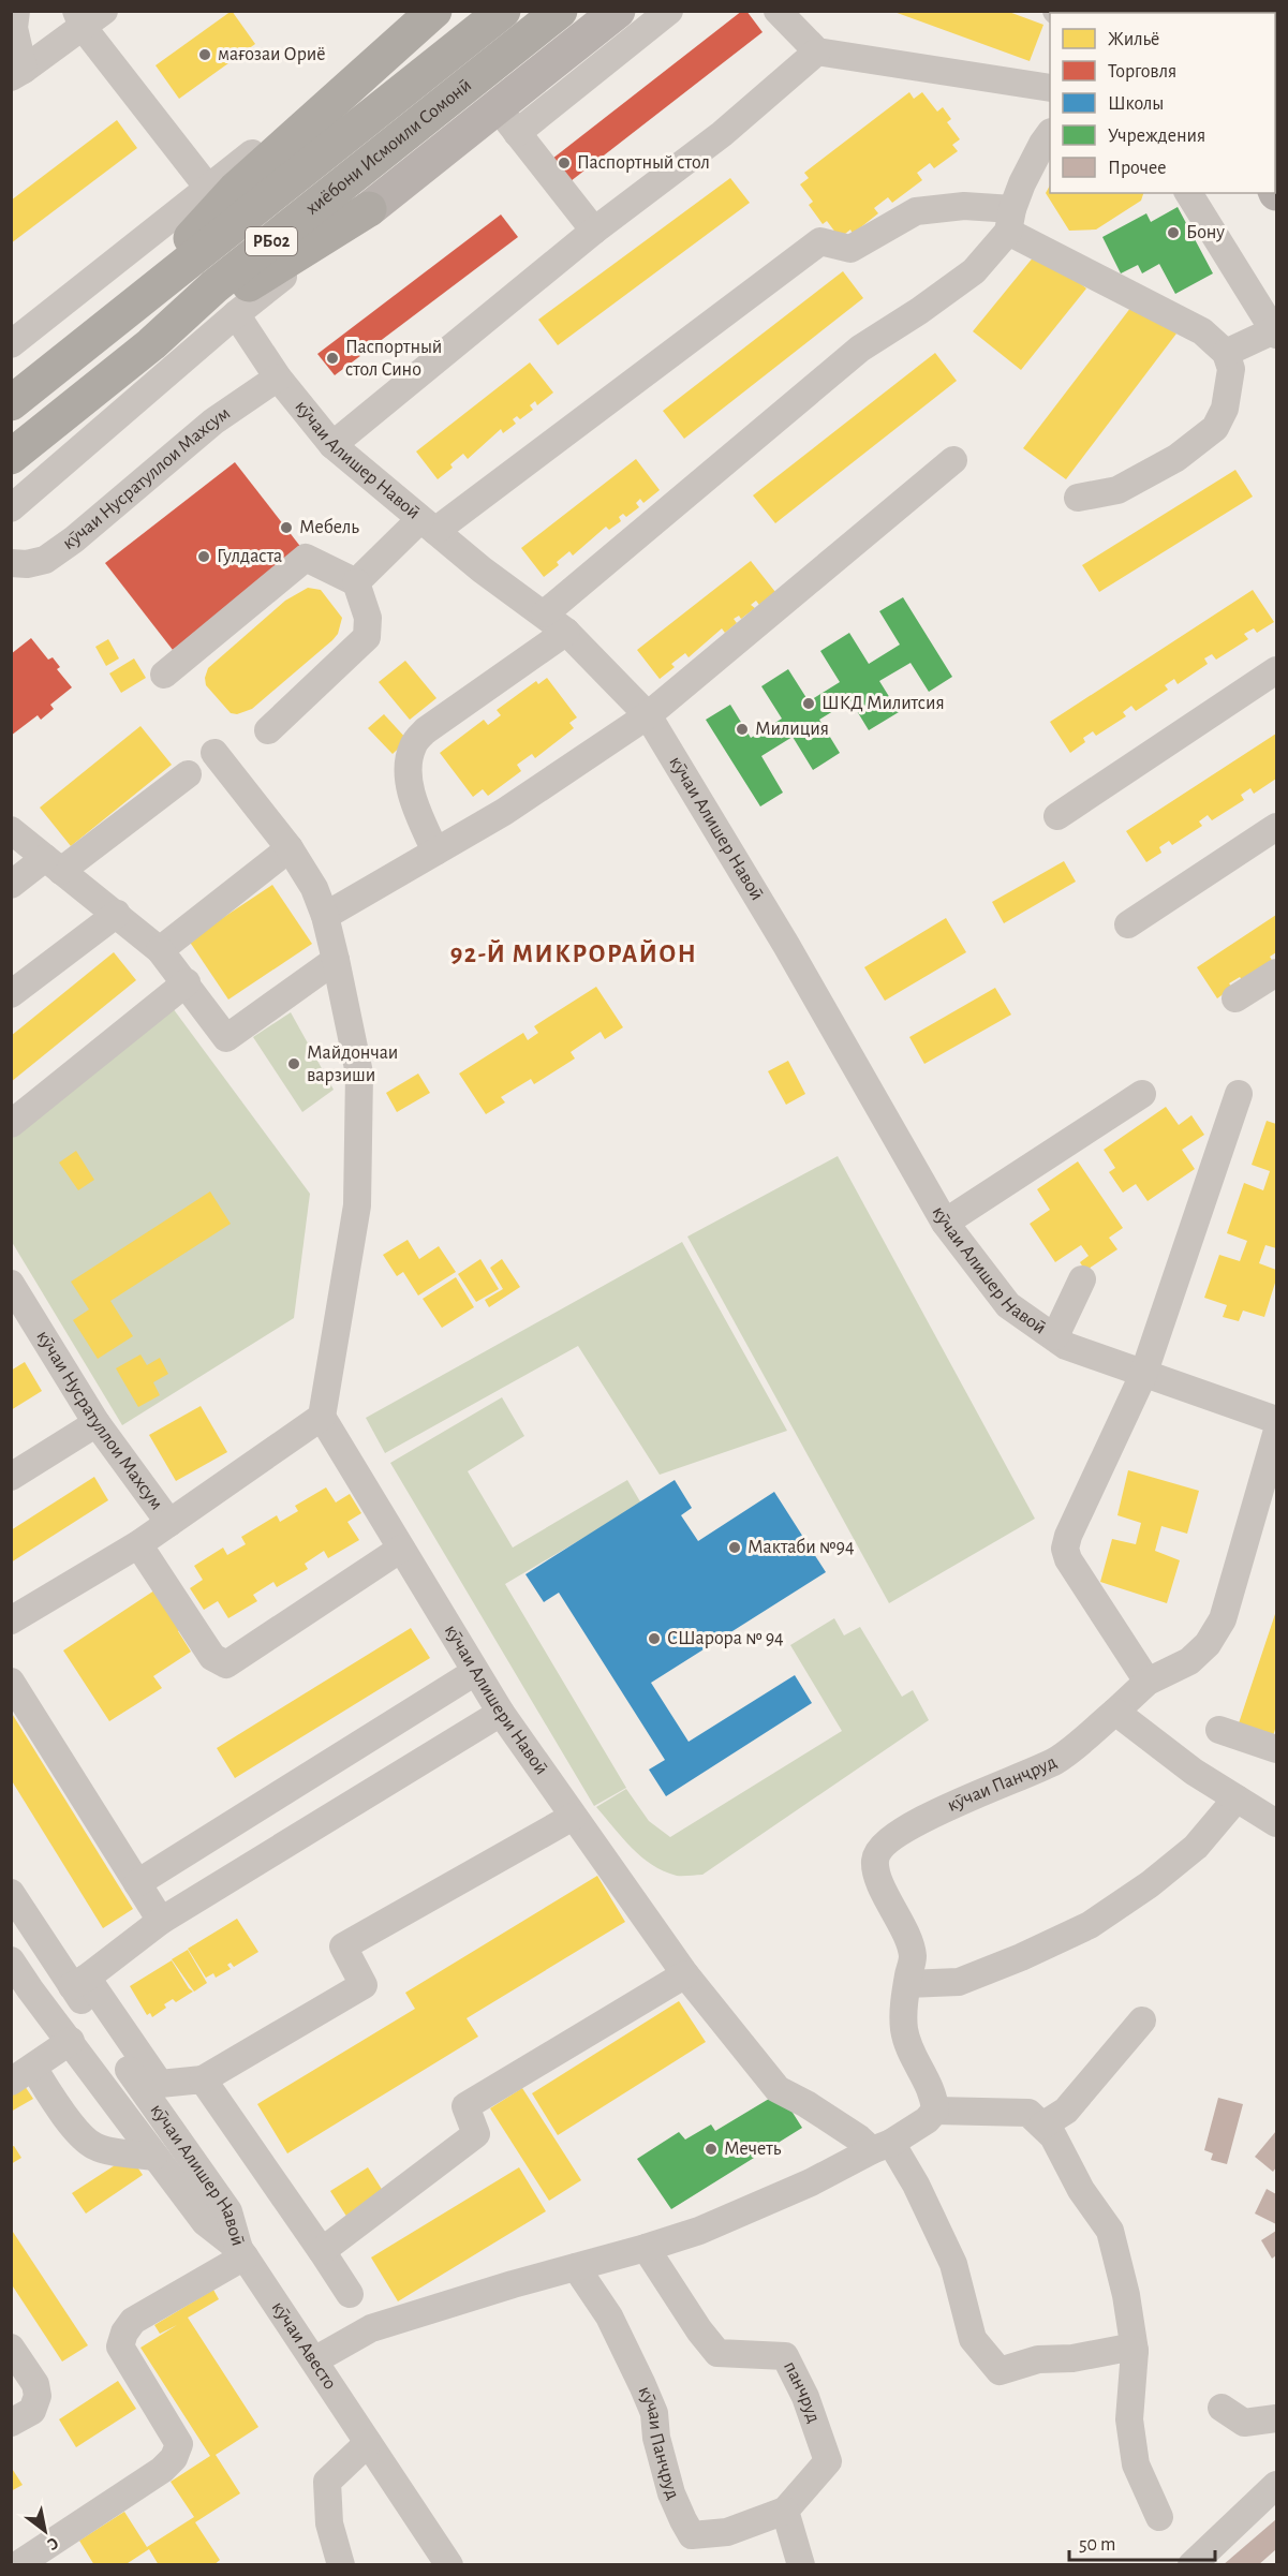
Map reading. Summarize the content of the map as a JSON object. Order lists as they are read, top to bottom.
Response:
{
  "streets": {
    "highway": ["хиёбони Исмоили Сомонӣ", "РБ02"],
    "street": [
      "кӯчаи Алишер Навоӣ",
      "кӯчаи Нусратуллои Махсум",
      "кӯчаи Алишери Навоӣ",
      "кӯчаи Панҷруд",
      "кӯчаи Авесто",
      "панчруд"
    ]
  },
  "crossings": [
    ["кӯчаи Алишер Навоӣ", "кӯчаи Нусратуллои Махсум"],
    ["кӯчаи Алишер Навоӣ", "кӯчаи Алишери Навоӣ"],
    ["кӯчаи Алишер Навоӣ", "кӯчаи Авесто"],
    ["кӯчаи Нусратуллои Махсум", "кӯчаи Алишери Навоӣ"],
    ["кӯчаи Панҷруд", "панчруд"]
  ],
  "districts": ["92-Й МИКРОРАЙОН"],
  "places": [
    "мағозаи Ориё",
    "Паспортный стол",
    "Бону",
    "Паспортный стол Сино",
    "Мебель",
    "Гулдаста",
    "ШКД Милитсия",
    "Милиция",
    "Майдончаи варзиши",
    "Мактаби №94",
    "СШарора № 94",
    "Мечеть"
  ],
  "legend": [
    "Жильё",
    "Торговля",
    "Школы",
    "Учреждения",
    "Прочее"
  ],
  "scale_bar": "50 m",
  "north": "bottom right"
}
